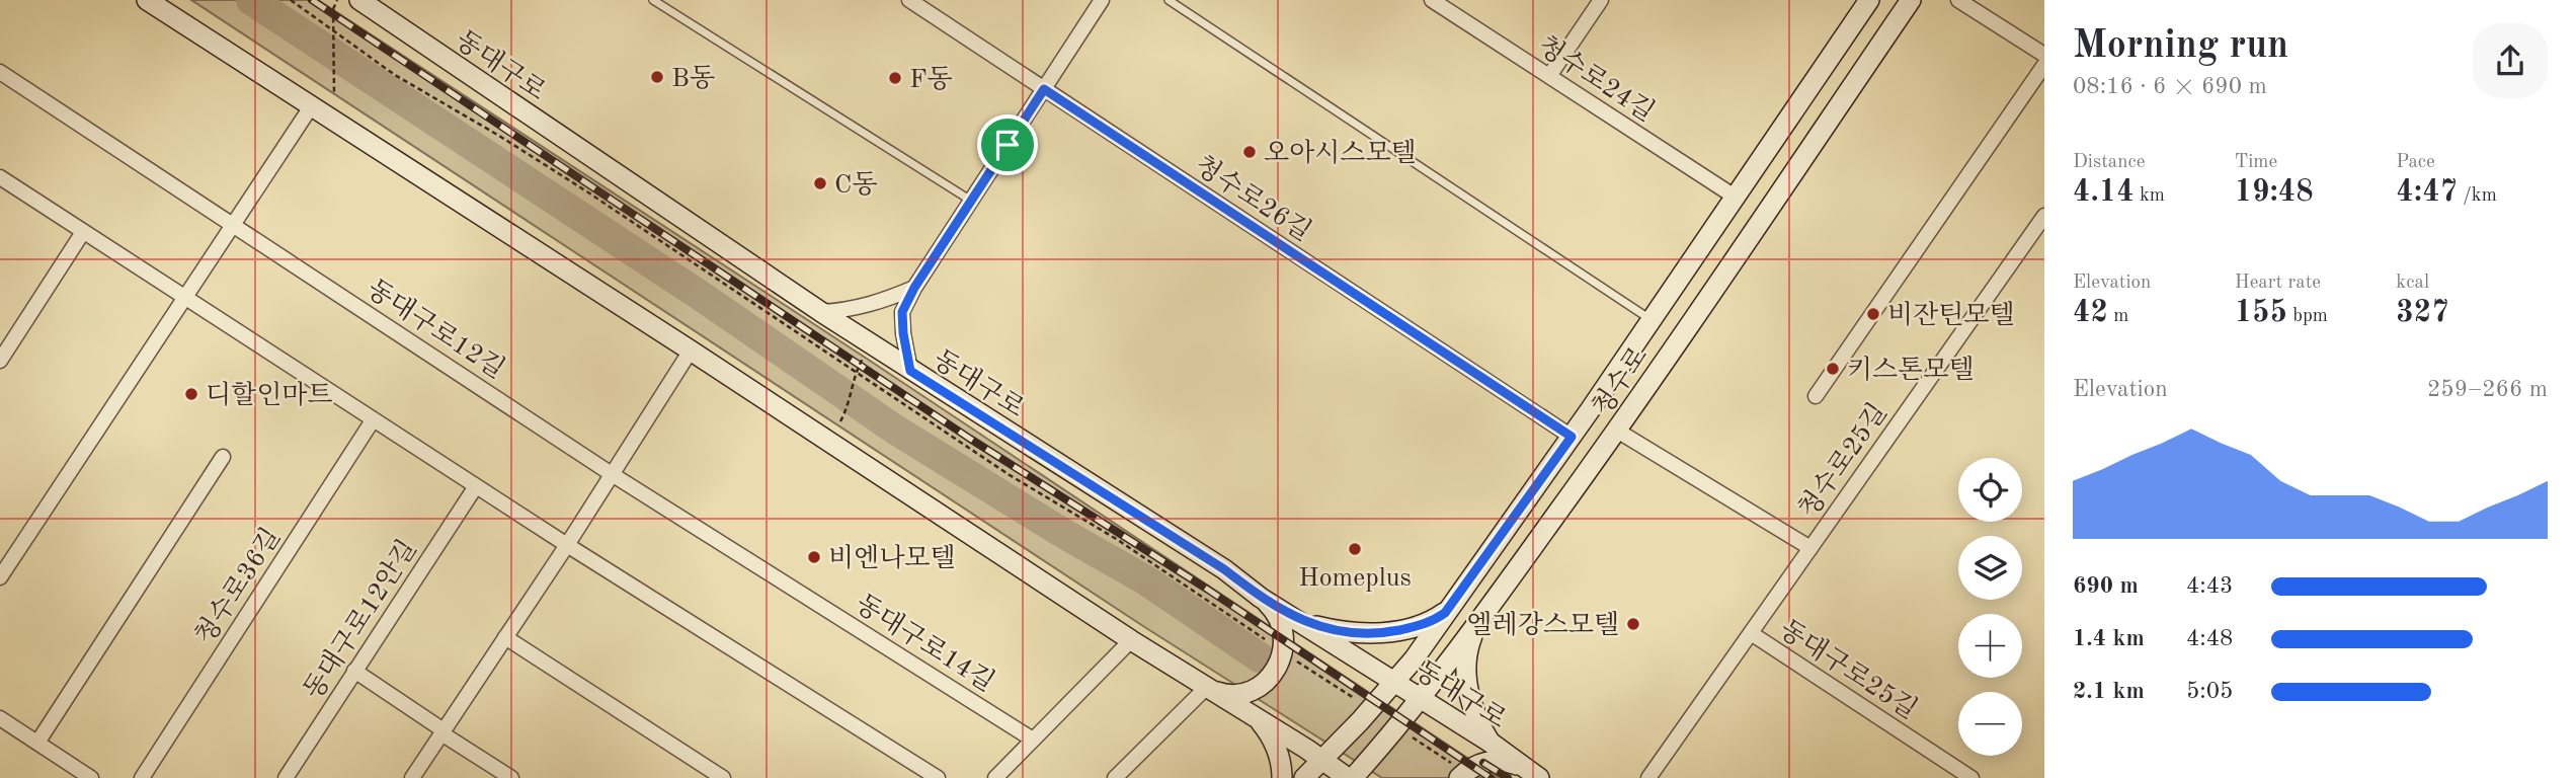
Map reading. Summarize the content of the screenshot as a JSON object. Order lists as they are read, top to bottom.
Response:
{
  "streets": {
    "main road": ["동대구로", "청수로"],
    "street": [
      "청수로24길",
      "청수로26길",
      "동대구로12길",
      "청수로25길",
      "청수로36길",
      "동대구로12안길",
      "동대구로14길",
      "동대구로25길"
    ]
  },
  "crossings": [
    ["동대구로", "청수로"],
    ["청수로24길", "청수로"],
    ["청수로26길", "청수로"],
    ["동대구로12길", "동대구로14길"],
    ["청수로", "청수로25길"],
    ["청수로25길", "동대구로25길"]
  ],
  "places": [
    "B동",
    "F동",
    "오아시스모텔",
    "C동",
    "비잔틴모텔",
    "키스톤모텔",
    "디할인마트",
    "Homeplus",
    "비엔나모텔",
    "엘레강스모텔"
  ],
  "page": {
    "heading": ["Morning run", "08:16 · 6 × 690 m"],
    "stats": [
      ["Distance", "4.14 km"],
      ["Time", "19:48"],
      ["Pace", "4:47 /km"],
      ["Elevation", "42 m"],
      ["Heart rate", "155 bpm"],
      ["kcal", "327"]
    ],
    "chart": ["Elevation", "259–266 m"],
    "map_buttons": ["+", "−"],
    "list": [
      {
        "name": "690 m",
        "note": "4:43"
      },
      {
        "name": "1.4 km",
        "note": "4:48"
      },
      {
        "name": "2.1 km",
        "note": "5:05"
      }
    ]
  }
}
